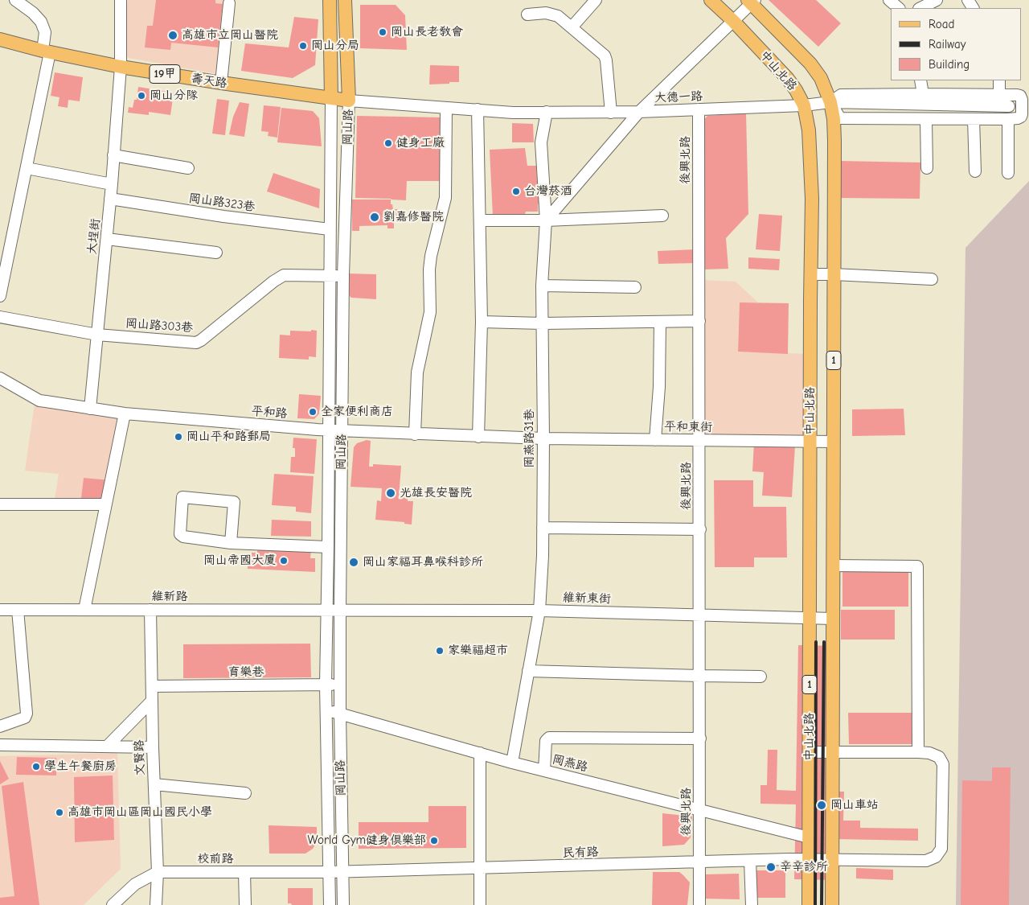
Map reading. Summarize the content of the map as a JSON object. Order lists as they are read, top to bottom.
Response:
{
  "streets": {
    "main road": [
      "中山北路",
      "19甲",
      "壽天路",
      "岡山路",
      "1"
    ],
    "street": [
      "大德一路",
      "後興北路",
      "岡山路323巷",
      "大埕街",
      "岡山路303巷",
      "平和路",
      "平和東街",
      "岡燕路31巷",
      "維新路",
      "維新東街",
      "育樂巷",
      "文賢路",
      "岡燕路",
      "民有路",
      "校前路"
    ]
  },
  "crossings": [
    ["中山北路", "大德一路"],
    ["中山北路", "1"],
    ["中山北路", "平和東街"],
    ["中山北路", "維新東街"],
    ["中山北路", "岡燕路"],
    ["中山北路", "民有路"],
    ["壽天路", "大德一路"],
    ["壽天路", "岡山路"],
    ["壽天路", "大埕街"],
    ["大德一路", "岡山路"],
    ["大德一路", "後興北路"],
    ["大德一路", "岡燕路31巷"],
    ["岡山路", "岡山路323巷"],
    ["岡山路", "岡山路303巷"],
    ["岡山路", "平和路"],
    ["岡山路", "維新路"],
    ["岡山路", "維新東街"],
    ["岡山路", "育樂巷"],
    ["岡山路", "岡燕路"],
    ["岡山路", "民有路"],
    ["岡山路", "校前路"],
    ["後興北路", "平和東街"],
    ["後興北路", "維新東街"],
    ["後興北路", "岡燕路"],
    ["後興北路", "民有路"],
    ["岡山路323巷", "大埕街"],
    ["大埕街", "岡山路303巷"],
    ["大埕街", "平和路"],
    ["1", "民有路"],
    ["平和路", "平和東街"],
    ["平和路", "岡燕路31巷"],
    ["平和東街", "岡燕路31巷"],
    ["岡燕路31巷", "維新東街"],
    ["岡燕路31巷", "岡燕路"],
    ["維新路", "維新東街"],
    ["維新路", "文賢路"],
    ["育樂巷", "文賢路"],
    ["文賢路", "校前路"],
    ["民有路", "校前路"]
  ],
  "places": [
    "岡山長老教會",
    "高雄市立岡山醫院",
    "岡山分局",
    "岡山分隊",
    "健身工廠",
    "台灣菸酒",
    "劉嘉修醫院",
    "全家便利商店",
    "岡山平和路郵局",
    "光雄長安醫院",
    "岡山帝國大廈",
    "岡山家福耳鼻喉科診所",
    "家樂福超市",
    "學生午餐廚房",
    "岡山車站",
    "高雄市岡山區岡山國民小學",
    "World Gym健身俱樂部",
    "辛辛診所"
  ],
  "legend": ["Road", "Railway", "Building"]
}
